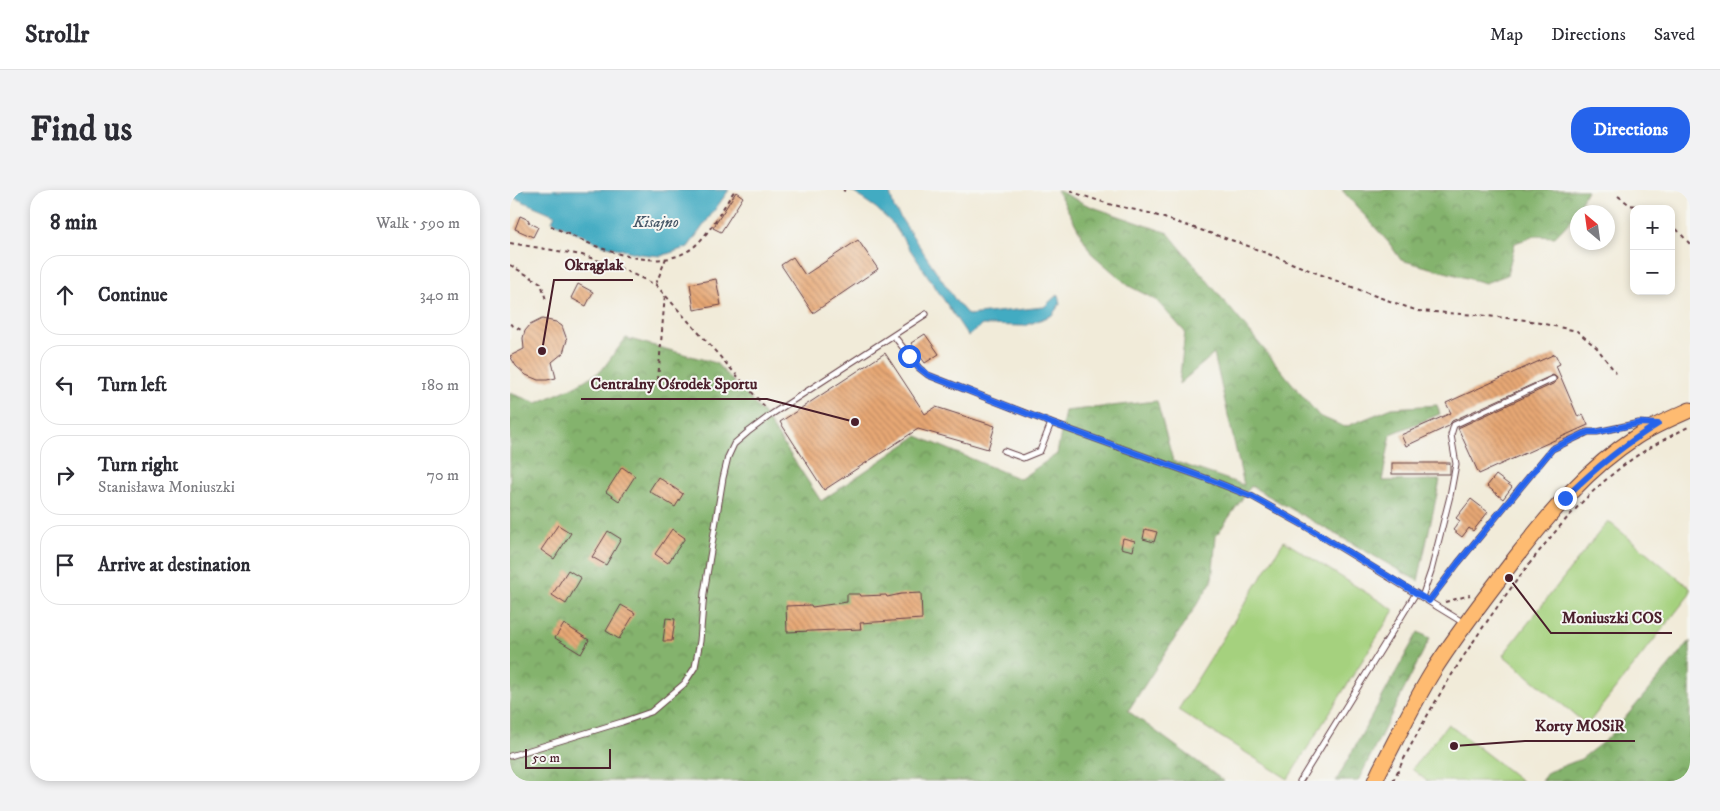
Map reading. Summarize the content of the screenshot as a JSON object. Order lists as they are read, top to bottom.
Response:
{
  "water": ["Kisajno"],
  "places": [
    "Okrąglak",
    "Centralny Ośrodek Sportu",
    "Moniuszki COS",
    "Korty MOSiR"
  ],
  "scale_bar": "50 m",
  "north": "top left",
  "page": {
    "header": "Strollr",
    "nav": ["Map", "Directions", "Saved"],
    "buttons": "Directions",
    "title": "Find us",
    "heading": ["8 min", "Walk · 590 m"],
    "map_buttons": ["+", "−"],
    "list": [
      ["Continue", "340 m"],
      ["Turn left", "180 m"],
      ["Turn right", "Stanisława Moniuszki", "70 m"],
      "Arrive at destination"
    ],
    "scale": "50 m"
  }
}
